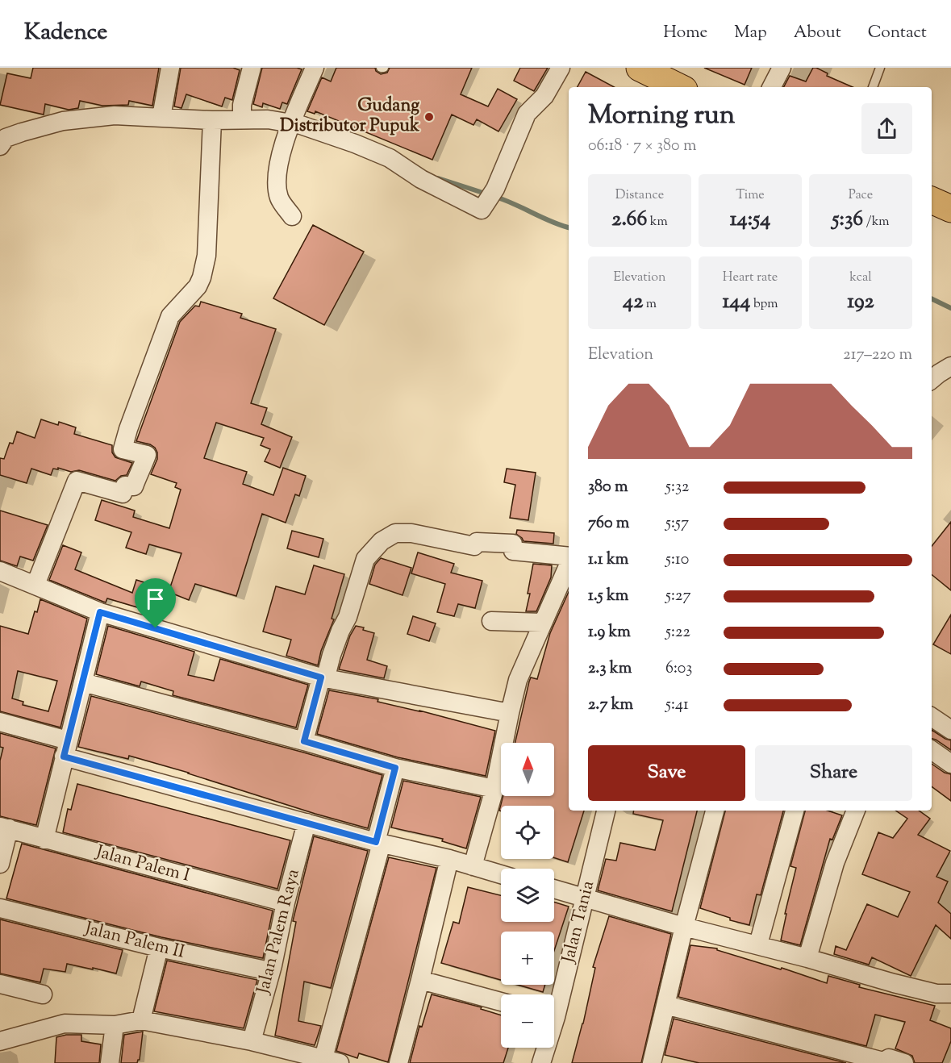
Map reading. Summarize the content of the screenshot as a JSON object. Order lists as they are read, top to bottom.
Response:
{
  "streets": {
    "street": [
      "Jalan Palem I",
      "Jalan Tania",
      "Jalan Palem Raya",
      "Jalan Palem II"
    ]
  },
  "crossings": [
    ["Jalan Palem I", "Jalan Palem Raya"],
    ["Jalan Palem Raya", "Jalan Palem II"]
  ],
  "places": ["Gudang Distributor Pupuk"],
  "north": "top",
  "page": {
    "header": "Kadence",
    "nav": [
      "Home",
      "Map",
      "About",
      "Contact"
    ],
    "heading": ["Morning run", "06:18 · 7 × 380 m"],
    "stats": [
      ["Distance", "2.66 km"],
      ["Time", "14:54"],
      ["Pace", "5:36 /km"],
      ["Elevation", "42 m"],
      ["Heart rate", "144 bpm"],
      ["kcal", "192"]
    ],
    "chart": ["Elevation", "217–220 m"],
    "list": [
      {
        "name": "380 m",
        "note": "5:32"
      },
      {
        "name": "760 m",
        "note": "5:57"
      },
      {
        "name": "1.1 km",
        "note": "5:10"
      },
      {
        "name": "1.5 km",
        "note": "5:27"
      },
      {
        "name": "1.9 km",
        "note": "5:22"
      },
      {
        "name": "2.3 km",
        "note": "6:03"
      },
      {
        "name": "2.7 km",
        "note": "5:41"
      }
    ],
    "buttons": ["Save", "Share"],
    "map_buttons": ["+", "−"]
  }
}
